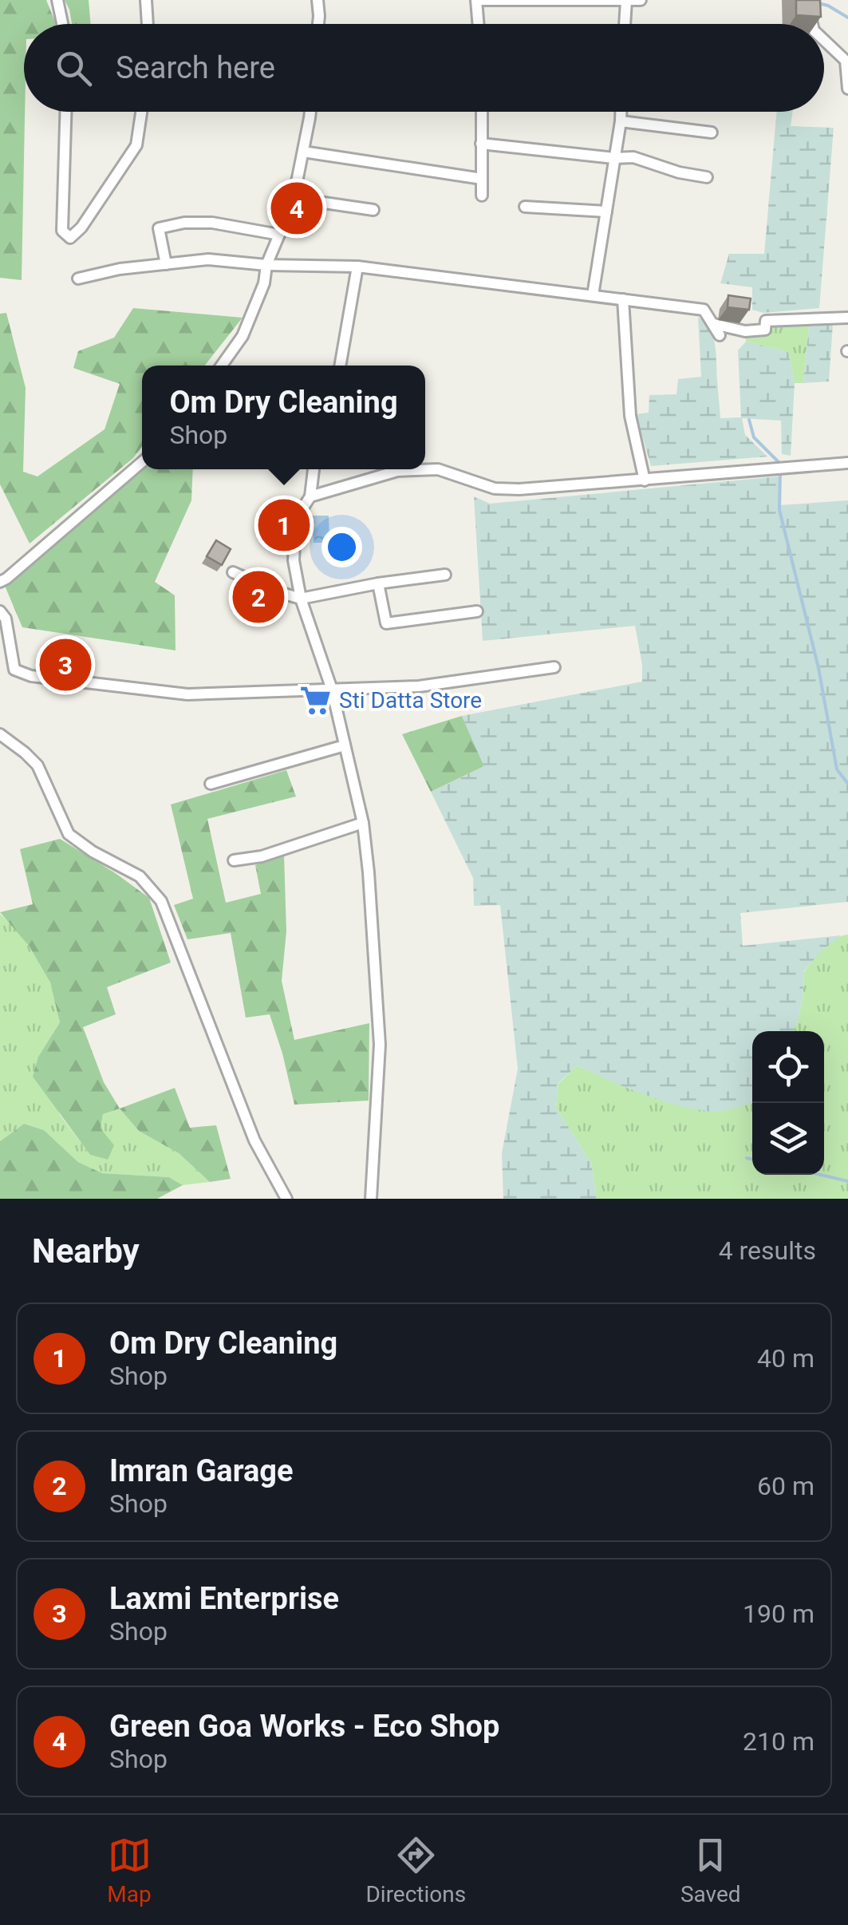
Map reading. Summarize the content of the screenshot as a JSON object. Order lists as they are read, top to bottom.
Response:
{
  "places": {
    "supermarket": ["Sti Datta Store"]
  },
  "page": {
    "search": "Search here",
    "pins": [
      "4",
      "1",
      "2",
      "3"
    ],
    "popup": ["Om Dry Cleaning", "Shop"],
    "heading": ["Nearby", "4 results"],
    "list": [
      {
        "mark": "1",
        "name": "Om Dry Cleaning",
        "note": "Shop",
        "value": "40 m"
      },
      {
        "mark": "2",
        "name": "Imran Garage",
        "note": "Shop",
        "value": "60 m"
      },
      {
        "mark": "3",
        "name": "Laxmi Enterprise",
        "note": "Shop",
        "value": "190 m"
      },
      {
        "mark": "4",
        "name": "Green Goa Works - Eco Shop",
        "note": "Shop",
        "value": "210 m"
      }
    ],
    "nav": ["Map", "Directions", "Saved"]
  }
}
